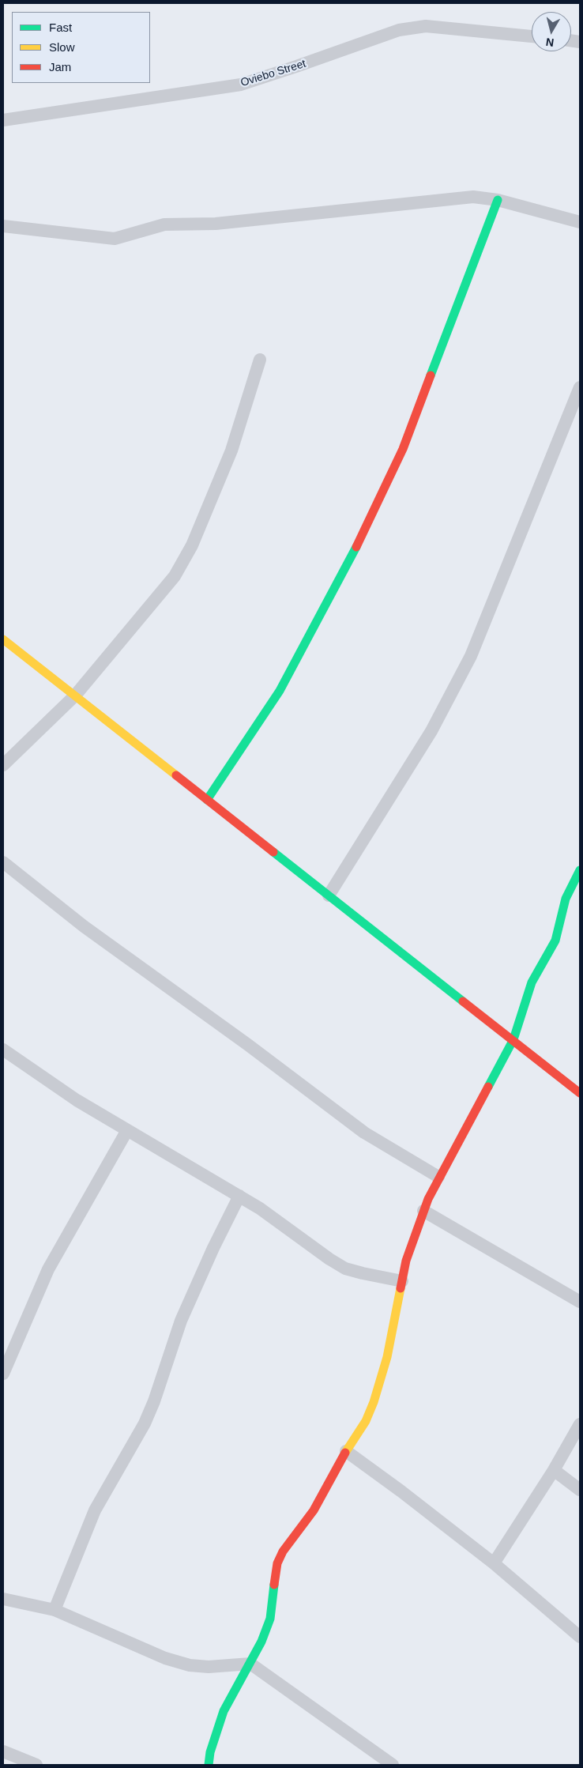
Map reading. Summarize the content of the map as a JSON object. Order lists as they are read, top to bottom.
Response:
{
  "streets": {
    "street": ["Oviebo Street"]
  },
  "legend": ["Fast", "Slow", "Jam"],
  "north": "bottom"
}
